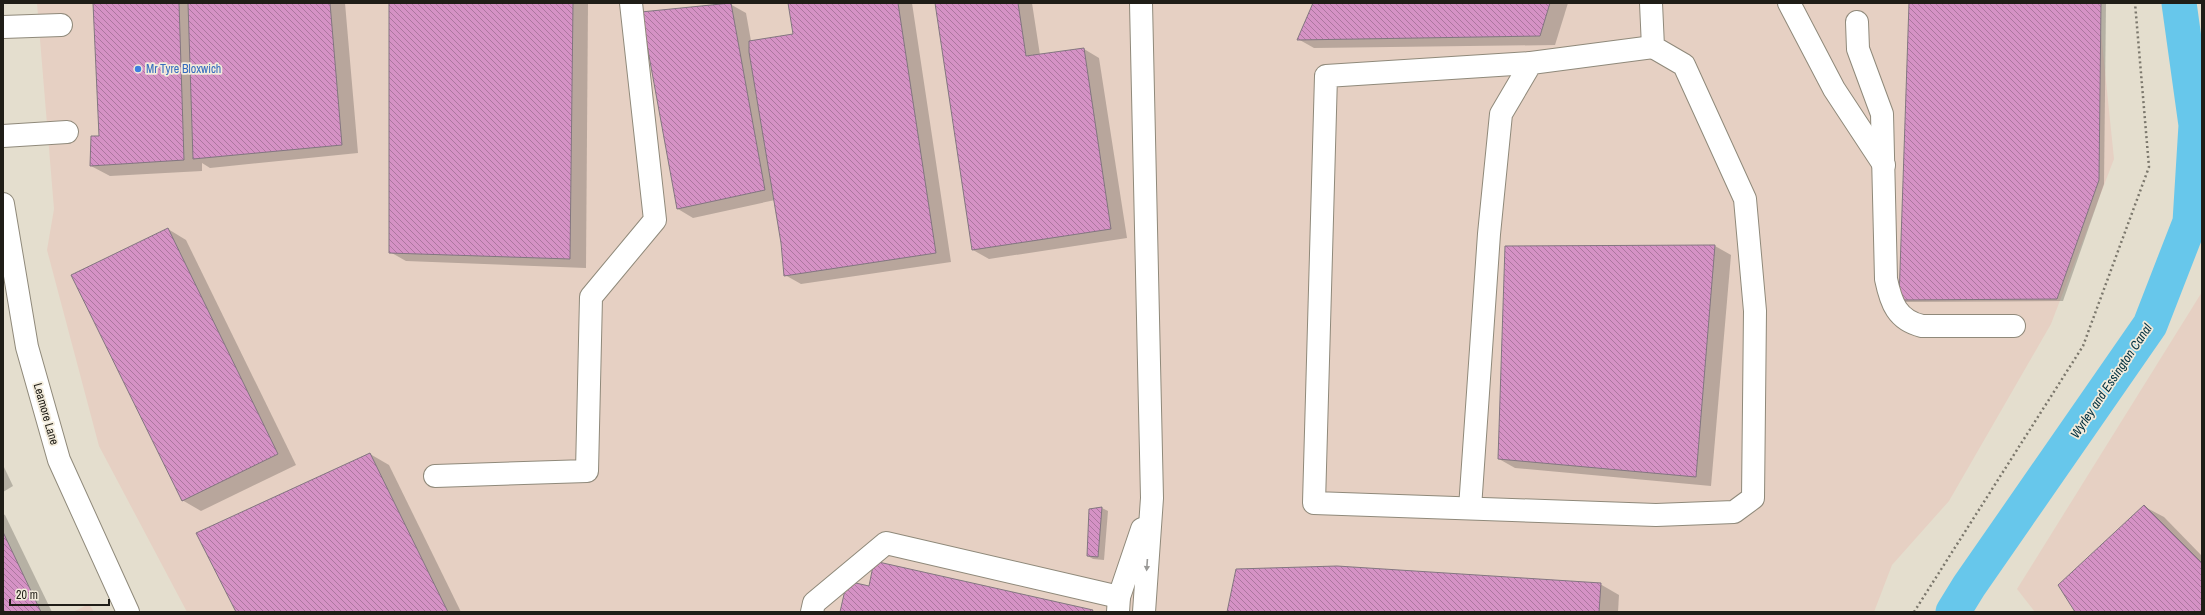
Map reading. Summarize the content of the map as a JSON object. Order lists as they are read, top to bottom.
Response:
{
  "streets": {
    "street": ["Leamore Lane"]
  },
  "water": ["Wyrley and Essington Canal"],
  "places": ["Mr Tyre Bloxwich"],
  "scale_bar": "20 m"
}
